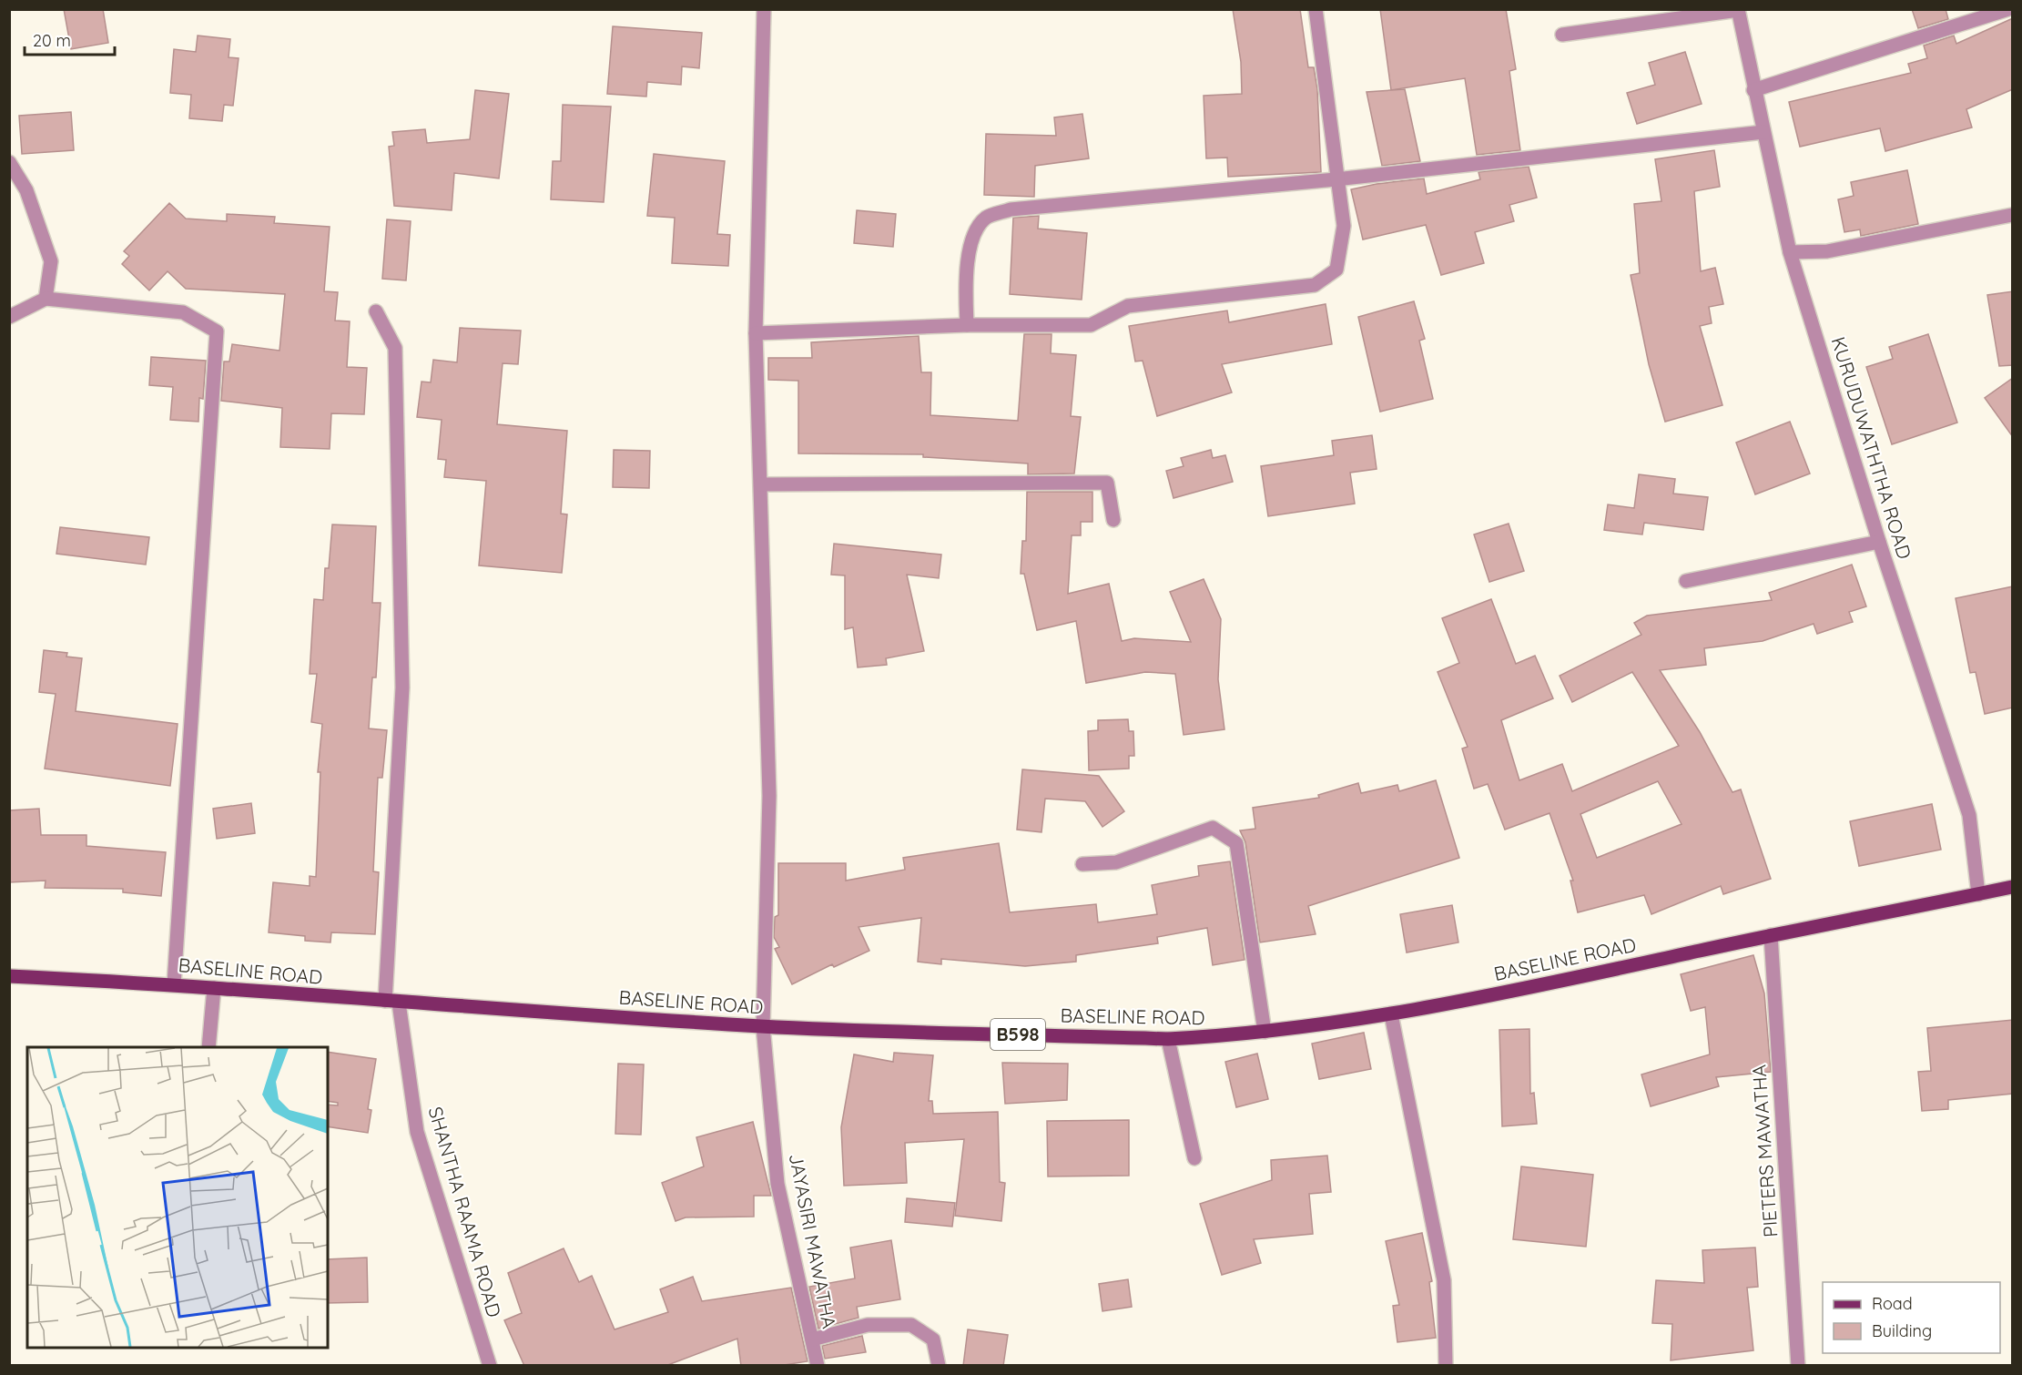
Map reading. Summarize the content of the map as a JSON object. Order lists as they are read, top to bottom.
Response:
{
  "streets": {
    "main road": ["BASELINE ROAD", "B598"],
    "street": [
      "KURUDUWATHTHA ROAD",
      "PIETERS MAWATHA",
      "SHANTHA RAAMA ROAD",
      "JAYASIRI MAWATHA"
    ]
  },
  "crossings": [
    ["KURUDUWATHTHA ROAD", "BASELINE ROAD"],
    ["BASELINE ROAD", "PIETERS MAWATHA"],
    ["BASELINE ROAD", "SHANTHA RAAMA ROAD"],
    ["BASELINE ROAD", "JAYASIRI MAWATHA"]
  ],
  "legend": ["Road", "Building"],
  "scale_bar": "20 m"
}
